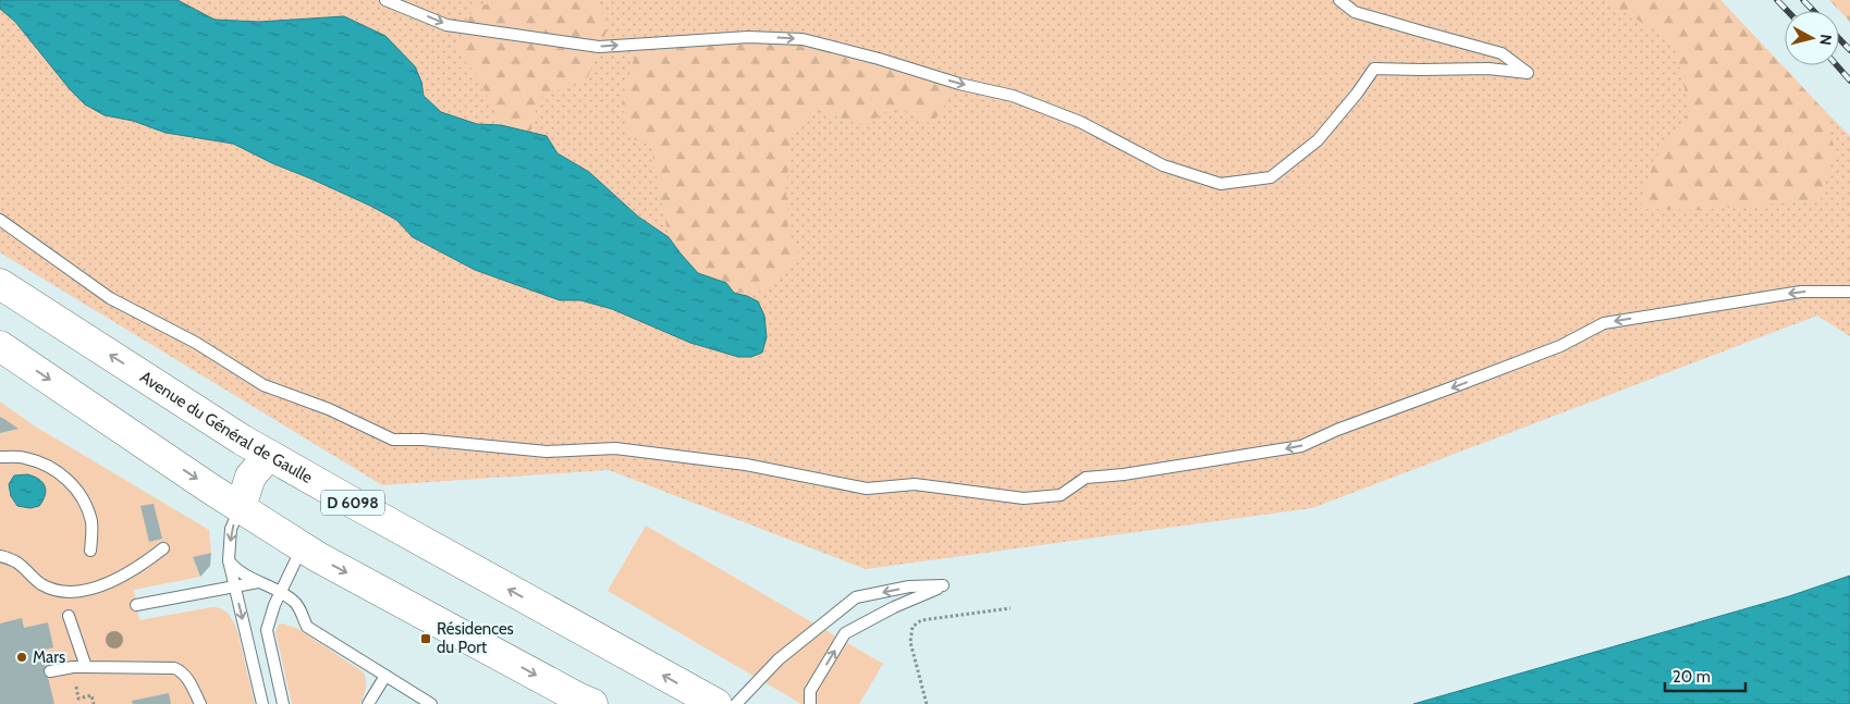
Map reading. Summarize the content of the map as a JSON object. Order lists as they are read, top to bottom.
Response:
{
  "streets": {
    "main road": ["Avenue du Général de Gaulle", "D 6098"]
  },
  "places": {
    "transit": ["Résidences du Port"],
    "other": ["Mars"]
  },
  "scale_bar": "20 m",
  "north": "right"
}
